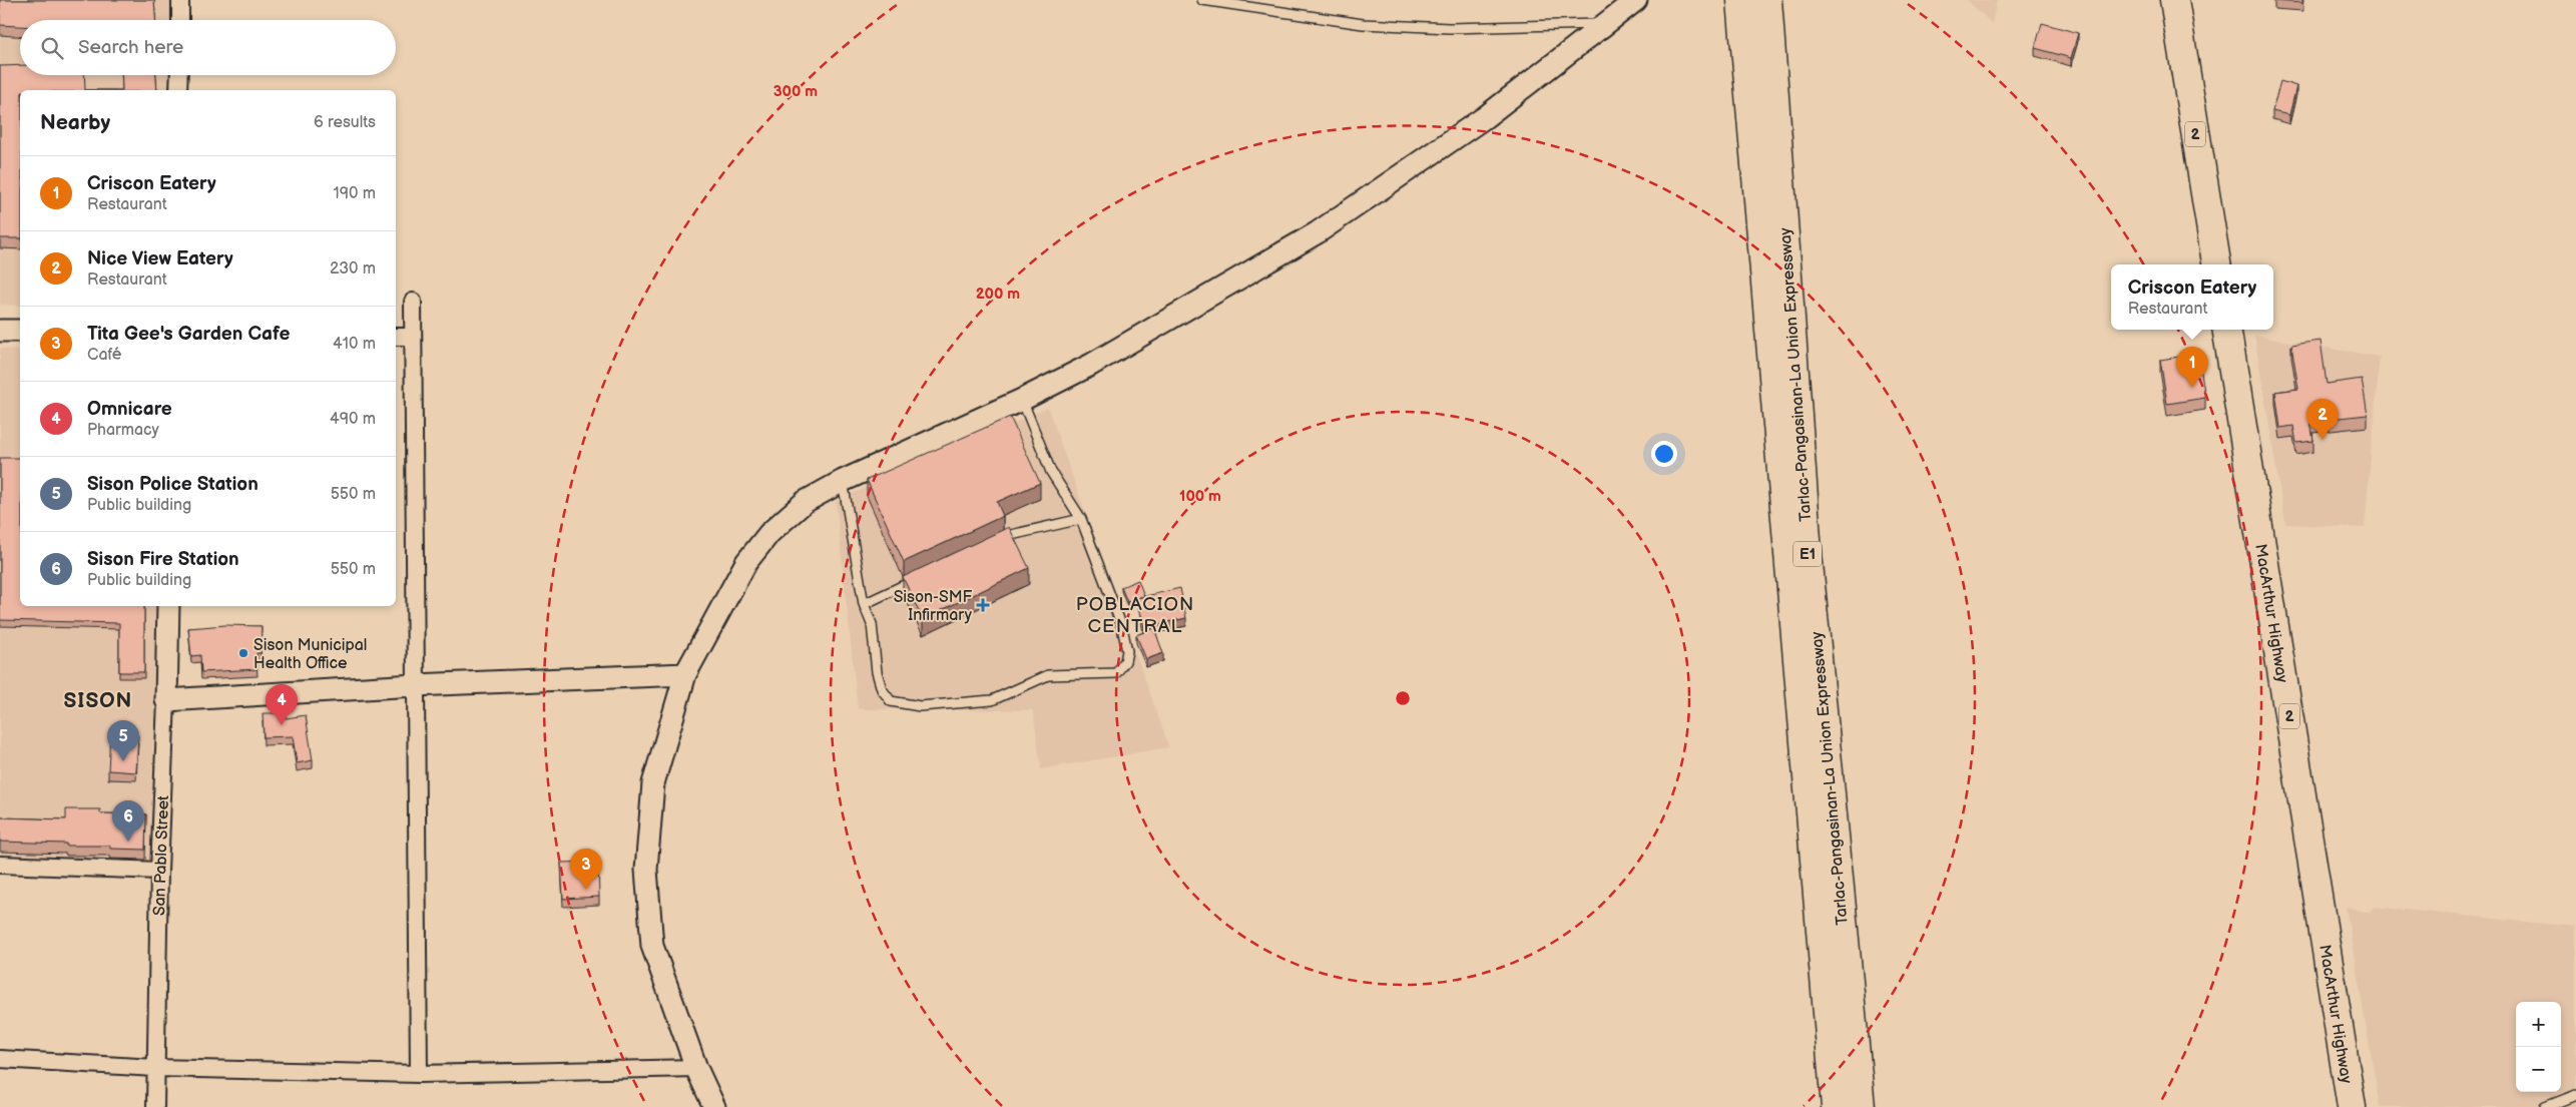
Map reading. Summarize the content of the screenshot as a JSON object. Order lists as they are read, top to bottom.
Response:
{
  "streets": {
    "highway": [
      "2",
      "Tarlac-Pangasinan-La Union Expressway",
      "E1",
      "MacArthur Highway"
    ],
    "street": ["San Pablo Street"]
  },
  "districts": ["POBLACION CENTRAL", "SISON"],
  "places": {
    "health": ["Sison-SMF Infirmary"],
    "other": ["Sison Municipal Health Office"]
  },
  "page": {
    "search": "Search here",
    "heading": ["Nearby", "6 results"],
    "list": [
      {
        "mark": "1",
        "name": "Criscon Eatery",
        "note": "Restaurant",
        "value": "190 m"
      },
      {
        "mark": "2",
        "name": "Nice View Eatery",
        "note": "Restaurant",
        "value": "230 m"
      },
      {
        "mark": "3",
        "name": "Tita Gee's Garden Cafe",
        "note": "Café",
        "value": "410 m"
      },
      {
        "mark": "4",
        "name": "Omnicare",
        "note": "Pharmacy",
        "value": "490 m"
      },
      {
        "mark": "5",
        "name": "Sison Police Station",
        "note": "Public building",
        "value": "550 m"
      },
      {
        "mark": "6",
        "name": "Sison Fire Station",
        "note": "Public building",
        "value": "550 m"
      }
    ],
    "popup": ["Criscon Eatery", "Restaurant"],
    "pins": [
      "1",
      "2",
      "4",
      "5",
      "6",
      "3"
    ],
    "map_buttons": ["+", "−"]
  },
  "rings": ["300 m", "200 m", "100 m"]
}
